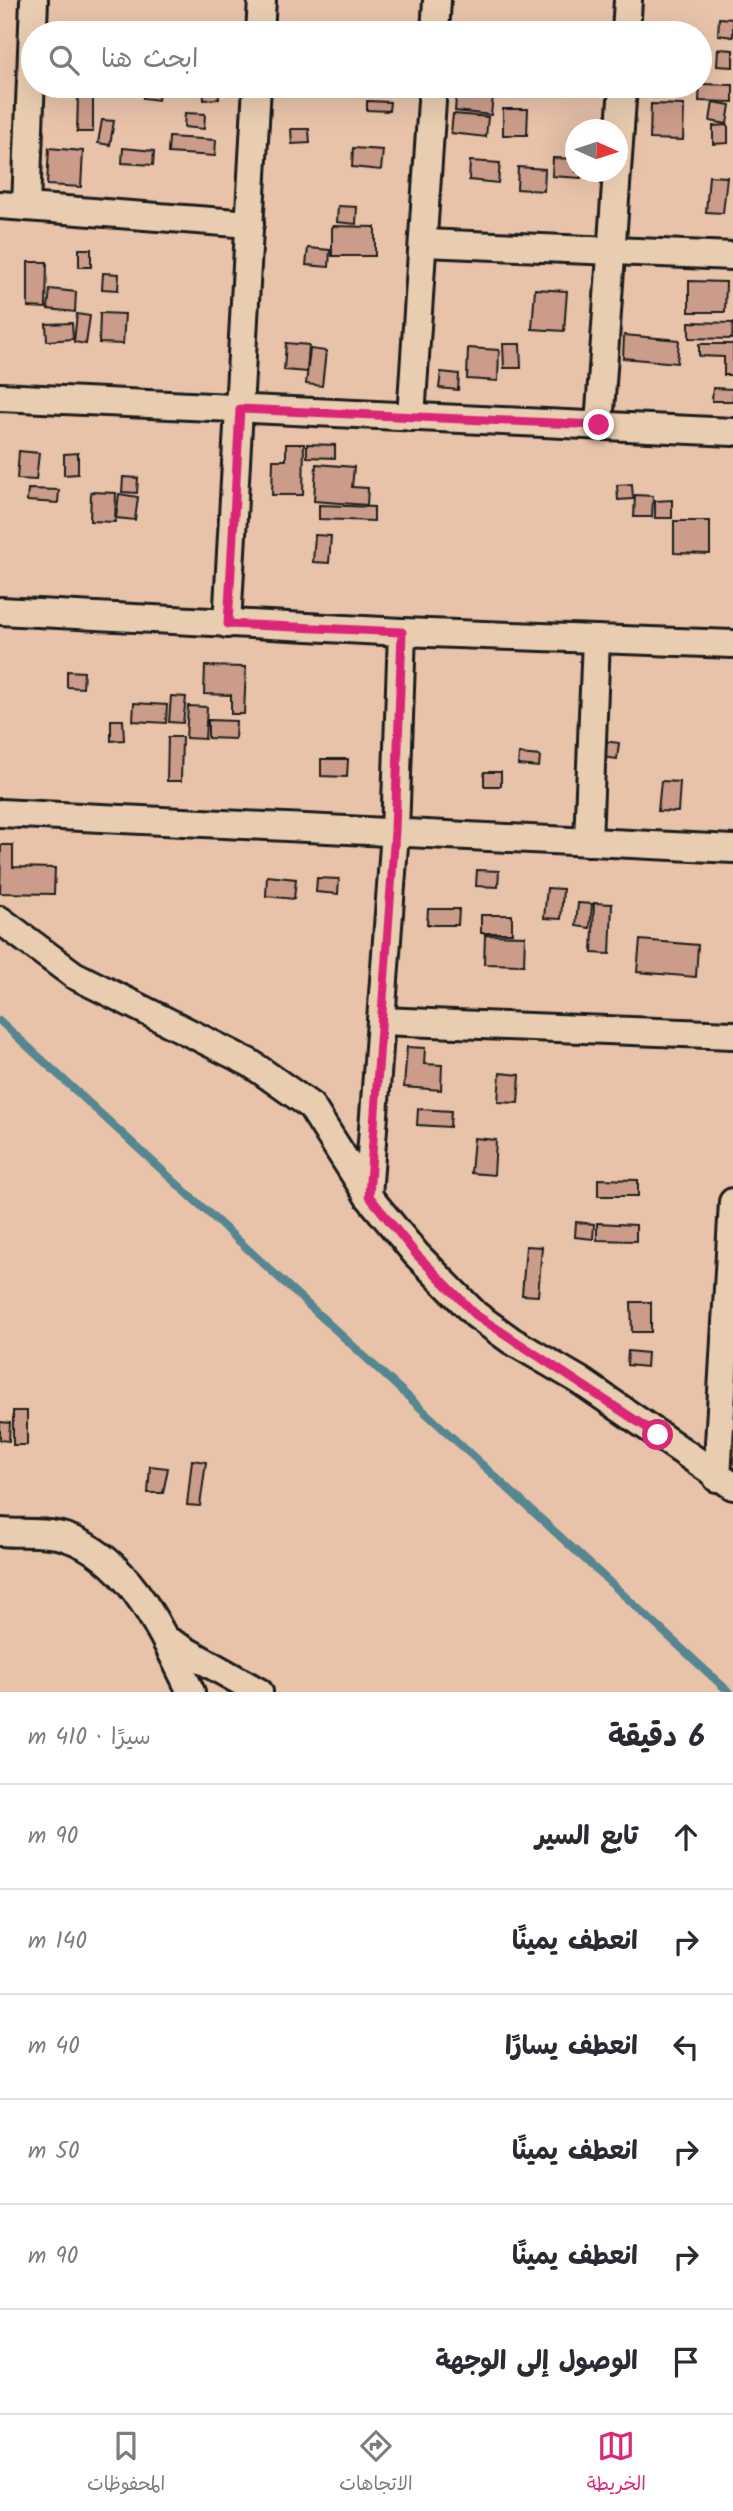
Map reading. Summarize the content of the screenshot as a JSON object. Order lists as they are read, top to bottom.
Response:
{
  "north": "right",
  "page": {
    "search": "ابحث هنا",
    "heading": ["6 دقيقة", "سيرًا · 410 m"],
    "list": [
      ["تابع السير", "90 m"],
      ["انعطف يمينًا", "140 m"],
      ["انعطف يسارًا", "40 m"],
      ["انعطف يمينًا", "50 m"],
      ["انعطف يمينًا", "90 m"],
      "الوصول إلى الوجهة"
    ],
    "nav": ["الخريطة", "الاتجاهات", "المحفوظات"]
  }
}
